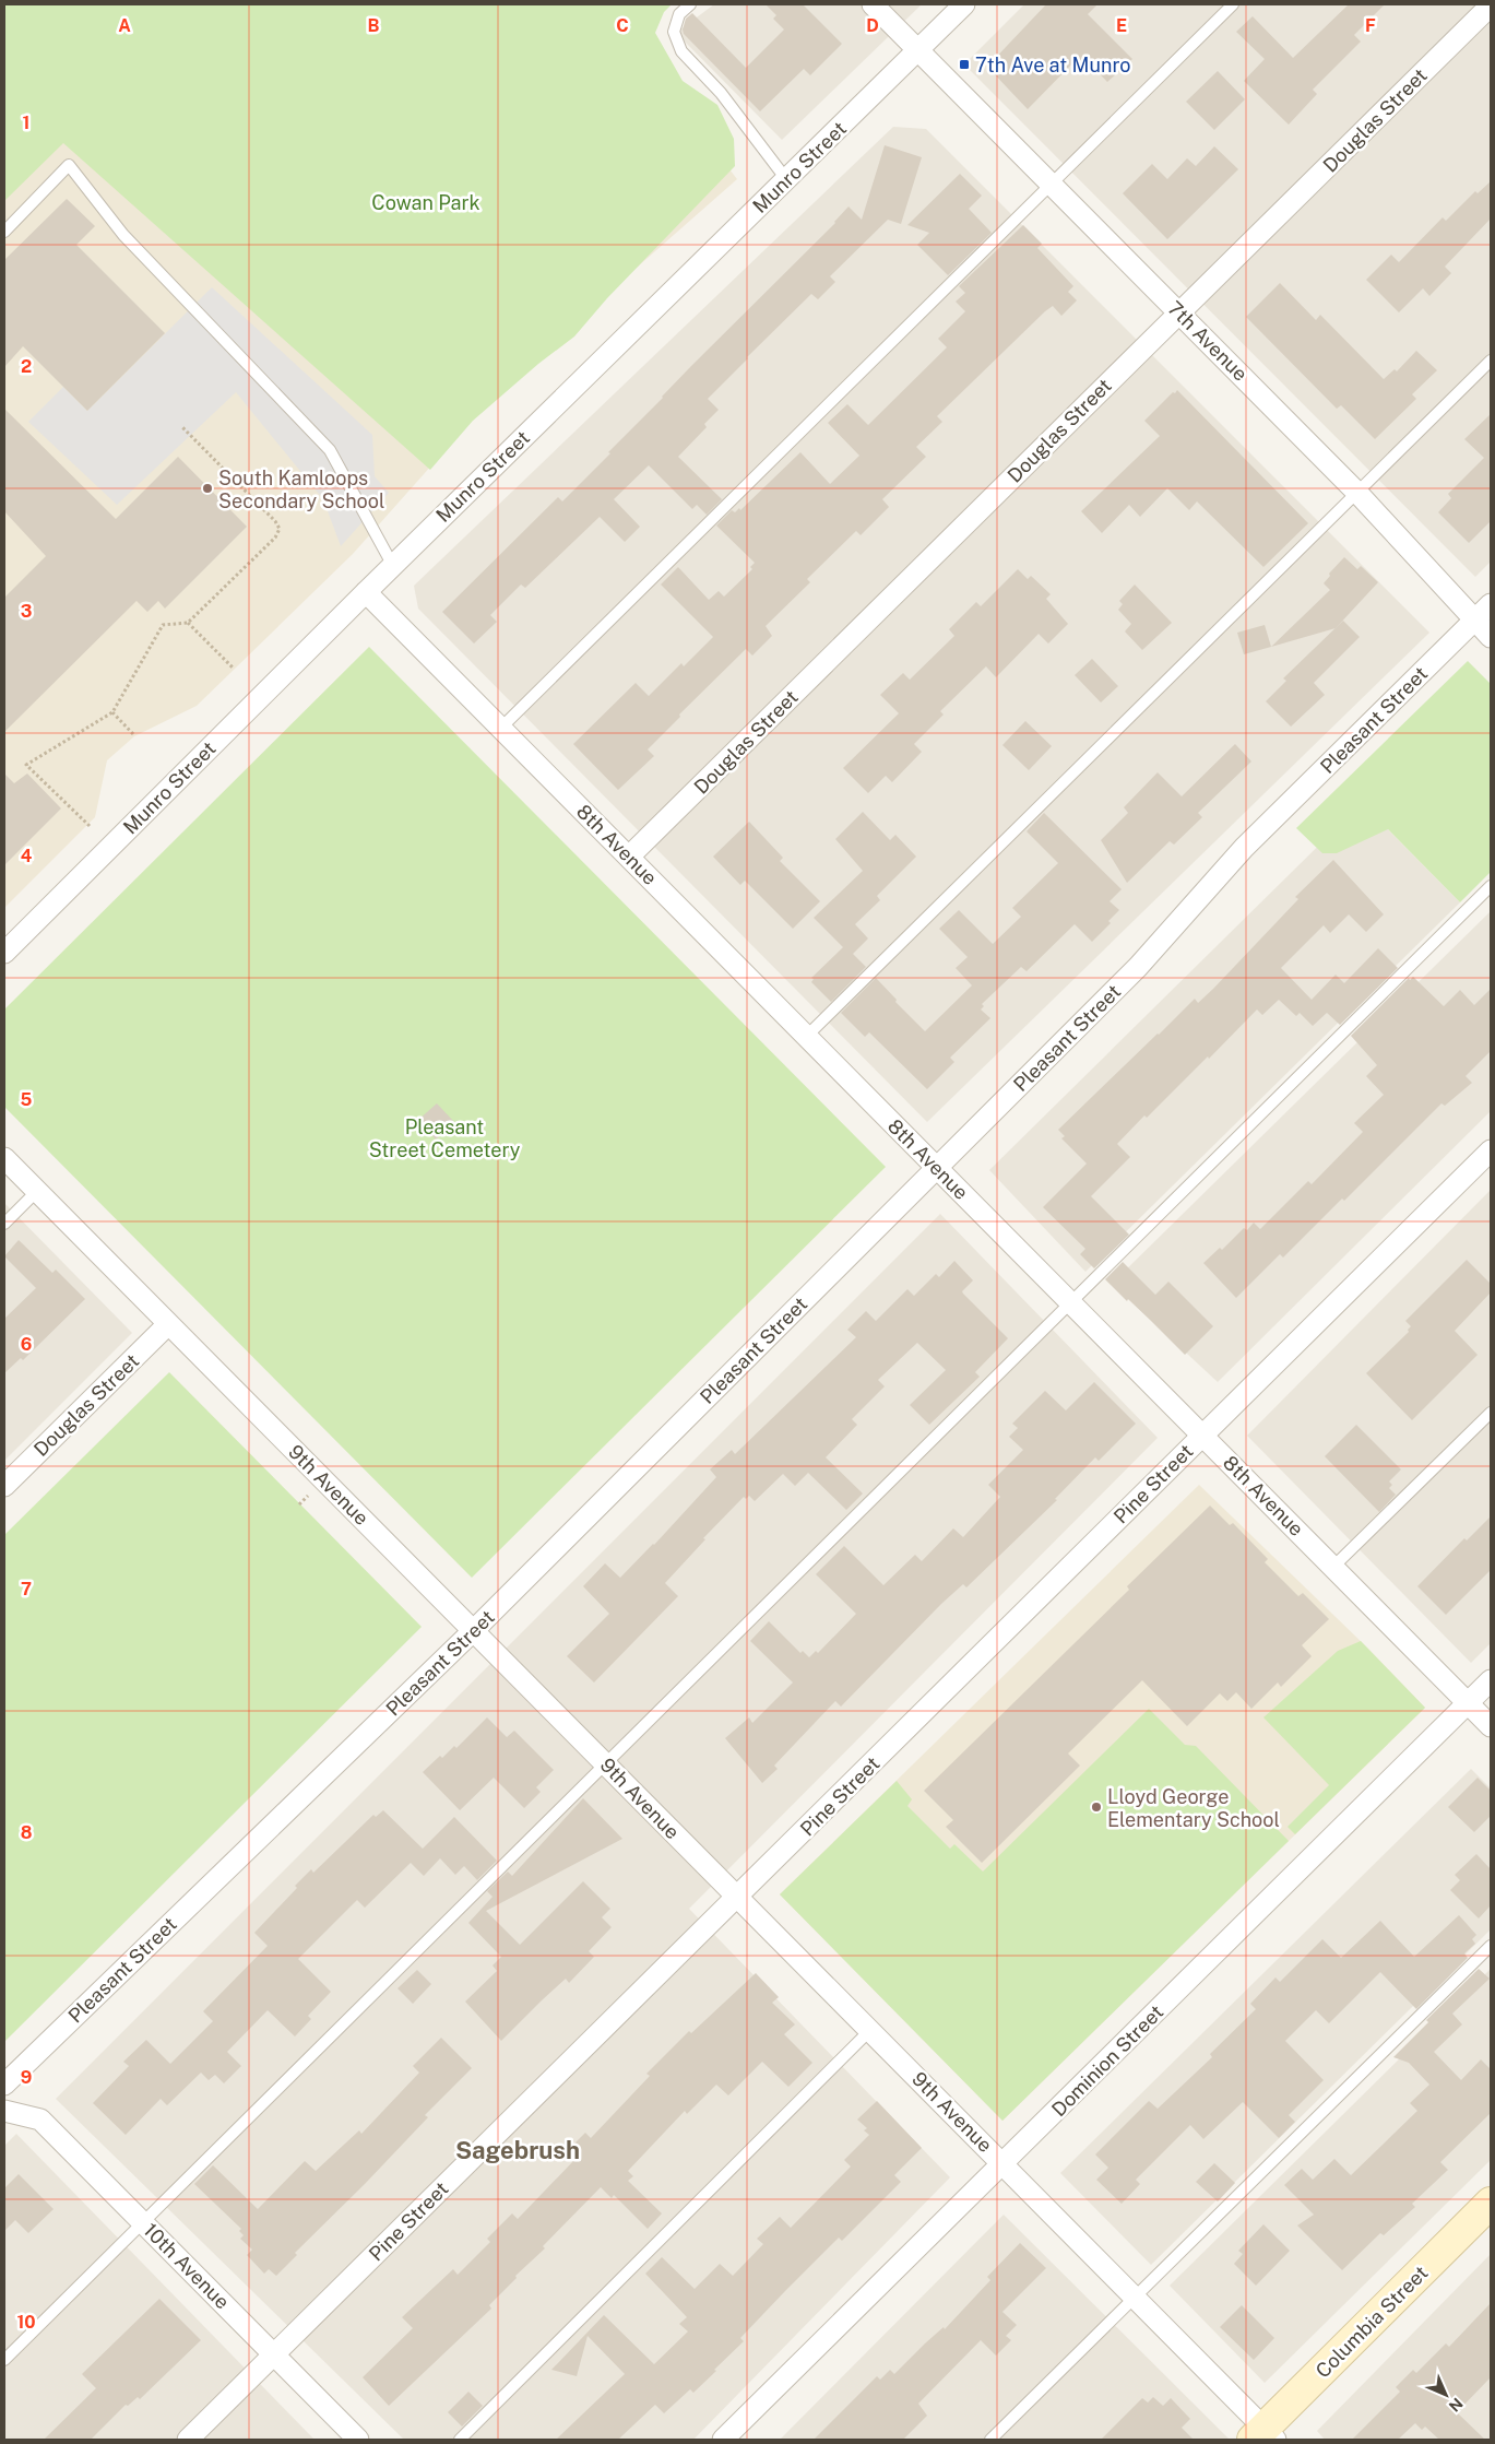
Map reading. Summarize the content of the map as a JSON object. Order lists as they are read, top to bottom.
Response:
{
  "streets": {
    "main road": ["Columbia Street"],
    "street": [
      "Douglas Street",
      "Munro Street",
      "7th Avenue",
      "Pleasant Street",
      "8th Avenue",
      "Pine Street",
      "9th Avenue",
      "Dominion Street",
      "10th Avenue"
    ]
  },
  "crossings": [
    ["Douglas Street", "7th Avenue"],
    ["Douglas Street", "8th Avenue"],
    ["Douglas Street", "9th Avenue"],
    ["Munro Street", "7th Avenue"],
    ["Munro Street", "8th Avenue"],
    ["7th Avenue", "Pleasant Street"],
    ["Pleasant Street", "8th Avenue"],
    ["Pleasant Street", "9th Avenue"],
    ["8th Avenue", "Pine Street"],
    ["8th Avenue", "Dominion Street"],
    ["Pine Street", "9th Avenue"],
    ["Pine Street", "10th Avenue"],
    ["9th Avenue", "Dominion Street"],
    ["9th Avenue", "Columbia Street"]
  ],
  "districts": ["Sagebrush"],
  "parks": ["Cowan Park", "Pleasant Street Cemetery"],
  "places": {
    "transit": ["7th Ave at Munro"],
    "other": ["South Kamloops Secondary School", "Lloyd George Elementary School"]
  },
  "north": "bottom right",
  "grid": {
    "columns": [
      "A",
      "B",
      "C",
      "D",
      "E",
      "F"
    ],
    "rows": [
      "1",
      "2",
      "3",
      "4",
      "5",
      "6",
      "7",
      "8",
      "9",
      "10"
    ]
  }
}
